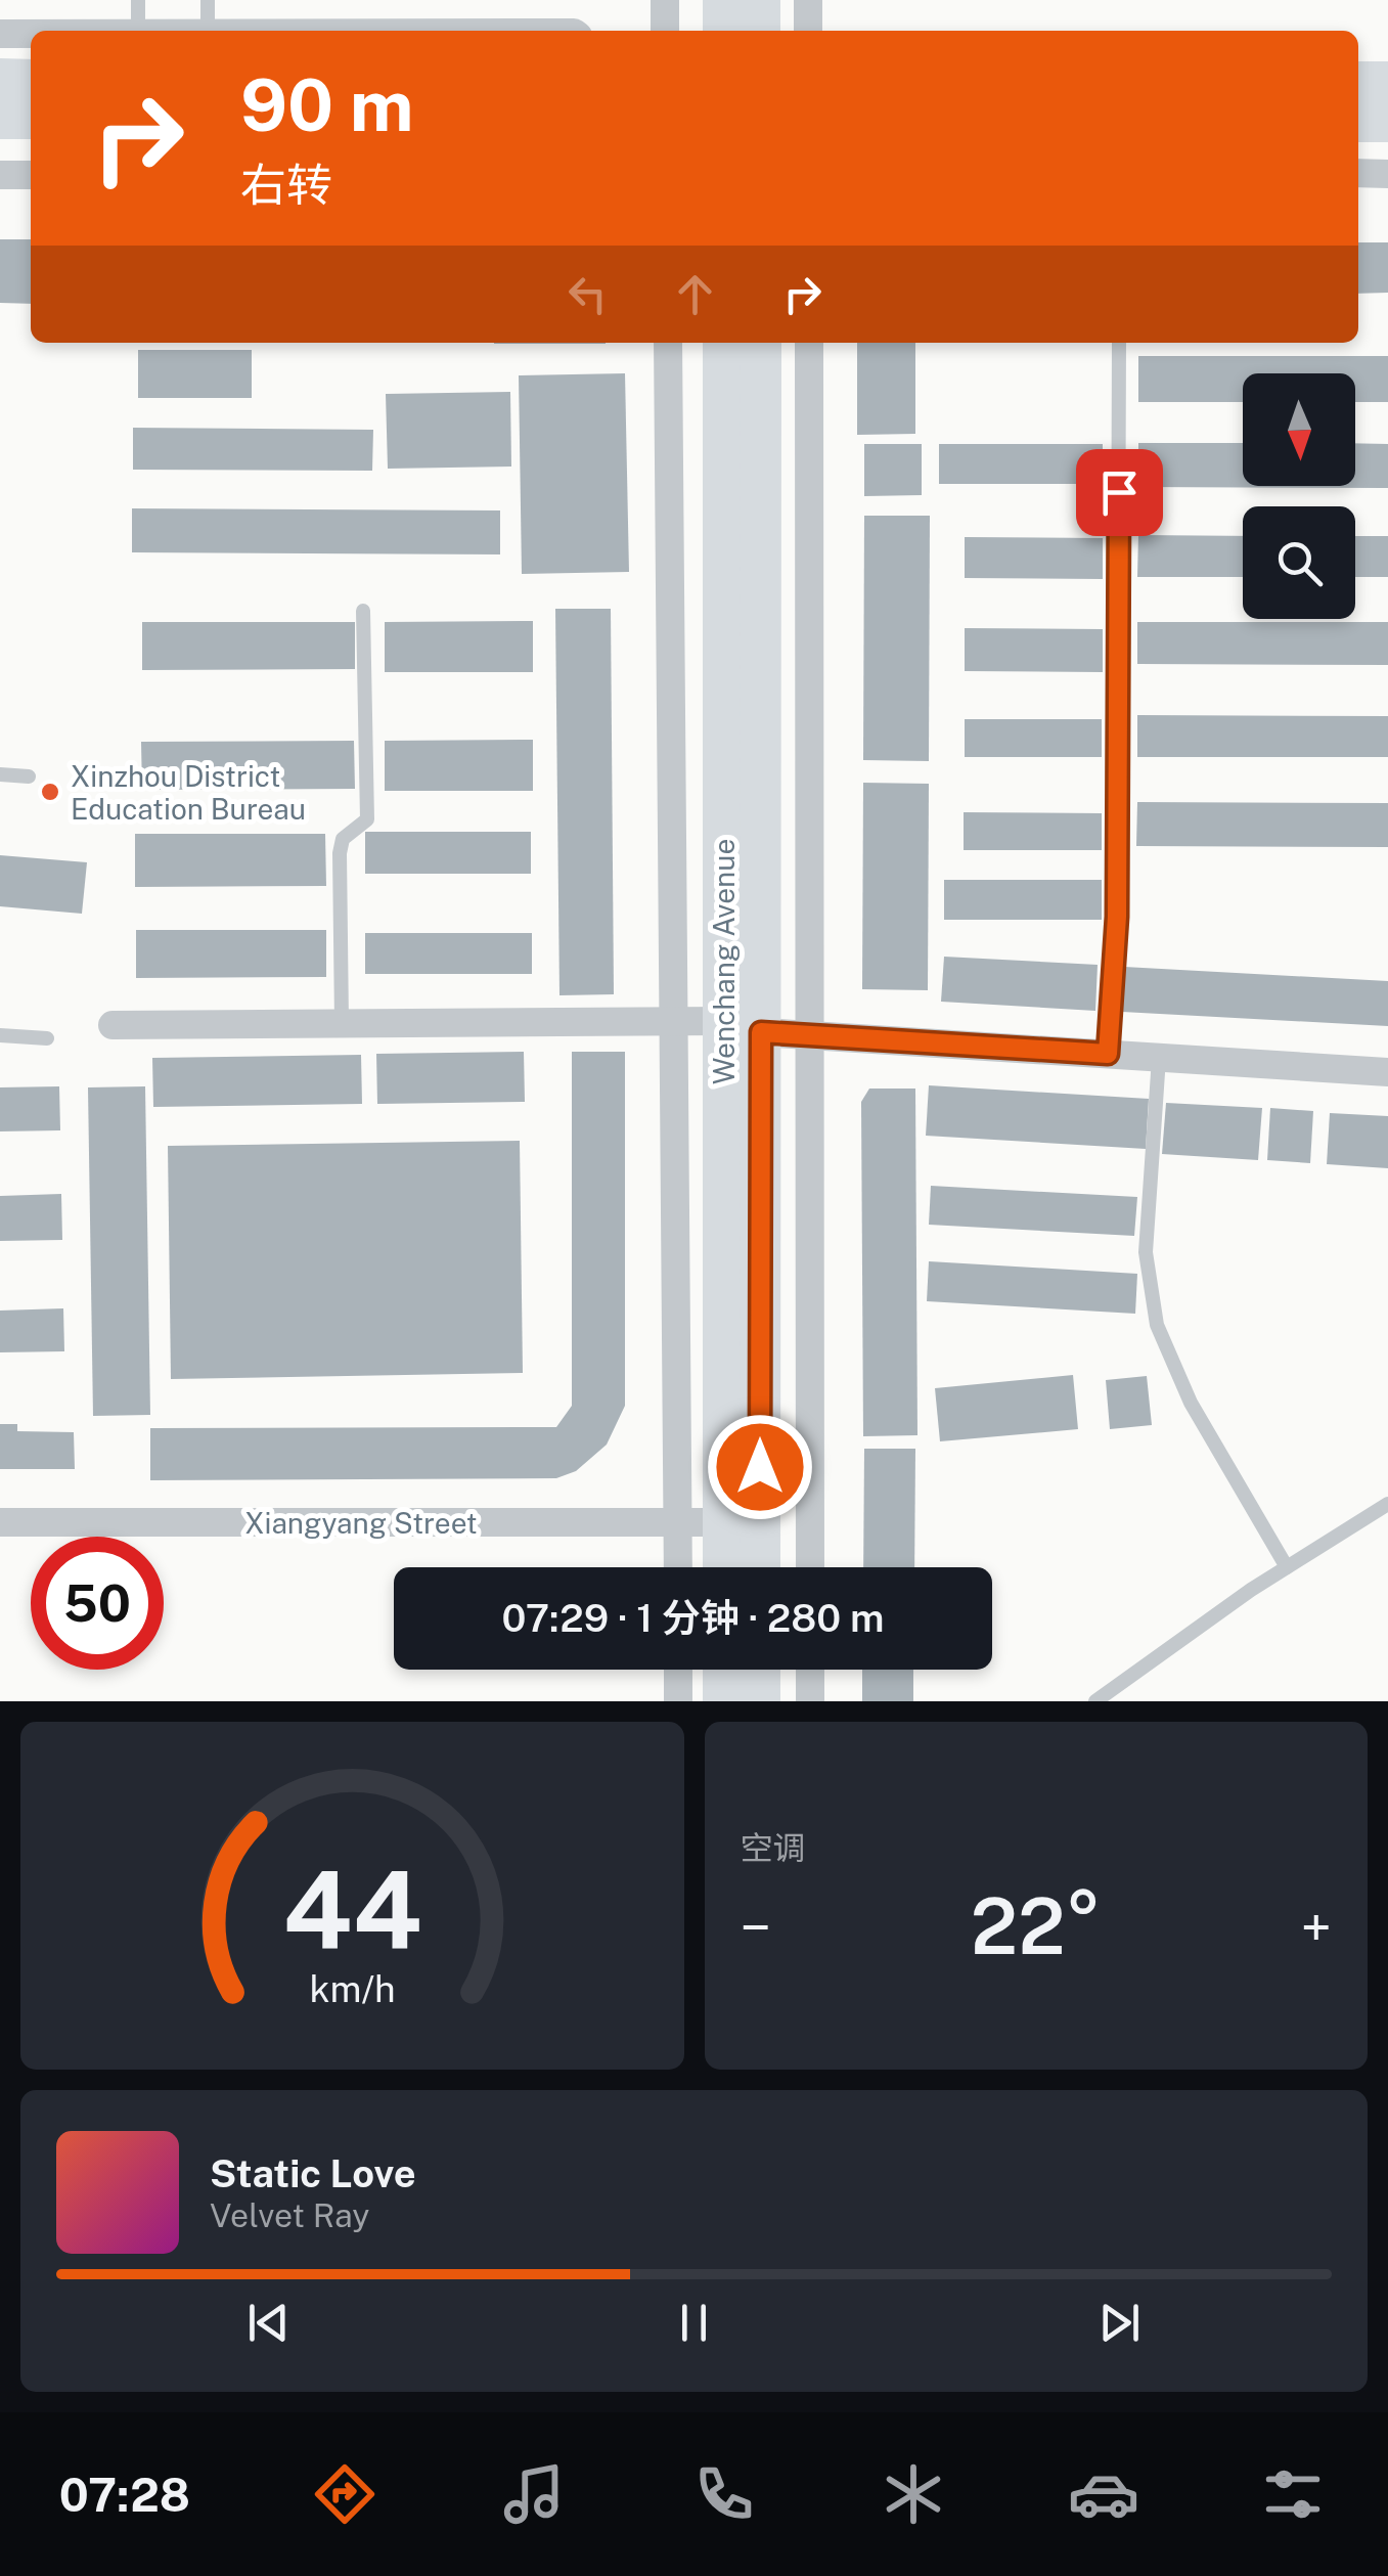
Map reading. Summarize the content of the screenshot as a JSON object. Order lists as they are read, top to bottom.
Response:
{
  "streets": {
    "main road": ["Wenchang Avenue"],
    "street": ["Xiangyang Street"]
  },
  "crossings": [
    ["Wenchang Avenue", "Xiangyang Street"]
  ],
  "places": ["Xinzhou District Education Bureau"],
  "north": "bottom",
  "page": {
    "turn": ["90 m", "右转"],
    "limit": "50",
    "trip": "07:29 · 1 分钟 · 280 m",
    "tile": "空调",
    "heat": ["−", "22°", "+"],
    "song": ["Static Love", "Velvet Ray"],
    "tabs": "07:28",
    "gauge": ["44", "km/h"]
  }
}
